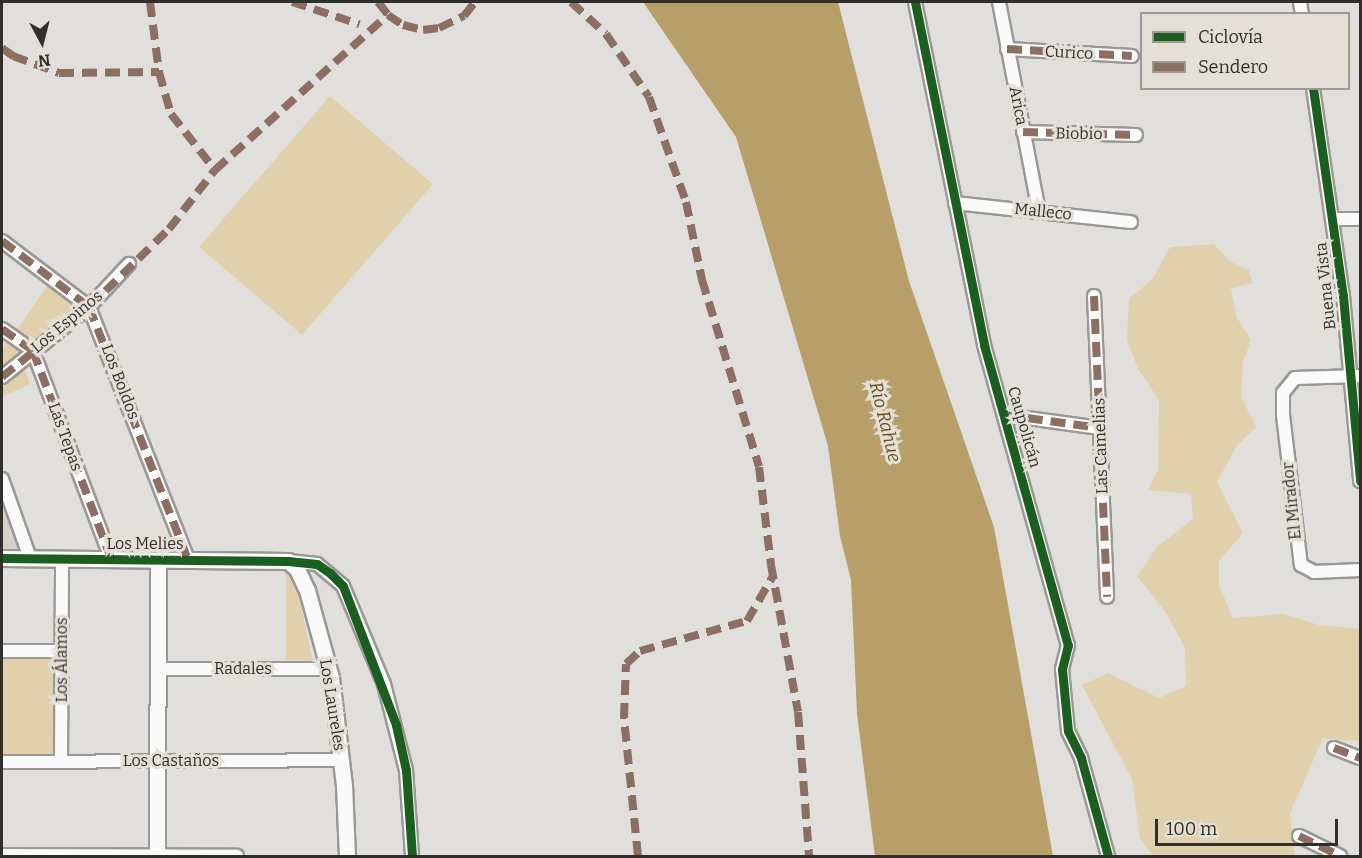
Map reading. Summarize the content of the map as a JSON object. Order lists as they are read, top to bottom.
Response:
{
  "streets": {
    "street": [
      "Curico",
      "Arica",
      "Biobio",
      "Malleco",
      "Buena Vista",
      "Los Espinos",
      "Los Boldos",
      "Caupolicán",
      "Las Tepas",
      "Las Camelias",
      "El Mirador",
      "Los Melies",
      "Los Álamos",
      "Radales",
      "Los Laureles",
      "Los Castaños"
    ]
  },
  "crossings": [
    ["Curico", "Arica"],
    ["Arica", "Biobio"],
    ["Arica", "Malleco"],
    ["Malleco", "Caupolicán"],
    ["Buena Vista", "El Mirador"],
    ["Los Espinos", "Los Boldos"],
    ["Los Espinos", "Las Tepas"],
    ["Los Boldos", "Los Melies"],
    ["Las Tepas", "Los Melies"],
    ["Los Melies", "Los Álamos"],
    ["Los Melies", "Los Laureles"],
    ["Los Álamos", "Los Castaños"],
    ["Radales", "Los Laureles"],
    ["Los Laureles", "Los Castaños"]
  ],
  "water": ["Río Rahue"],
  "legend": ["Ciclovía", "Sendero"],
  "scale_bar": "100 m",
  "north": "bottom"
}
